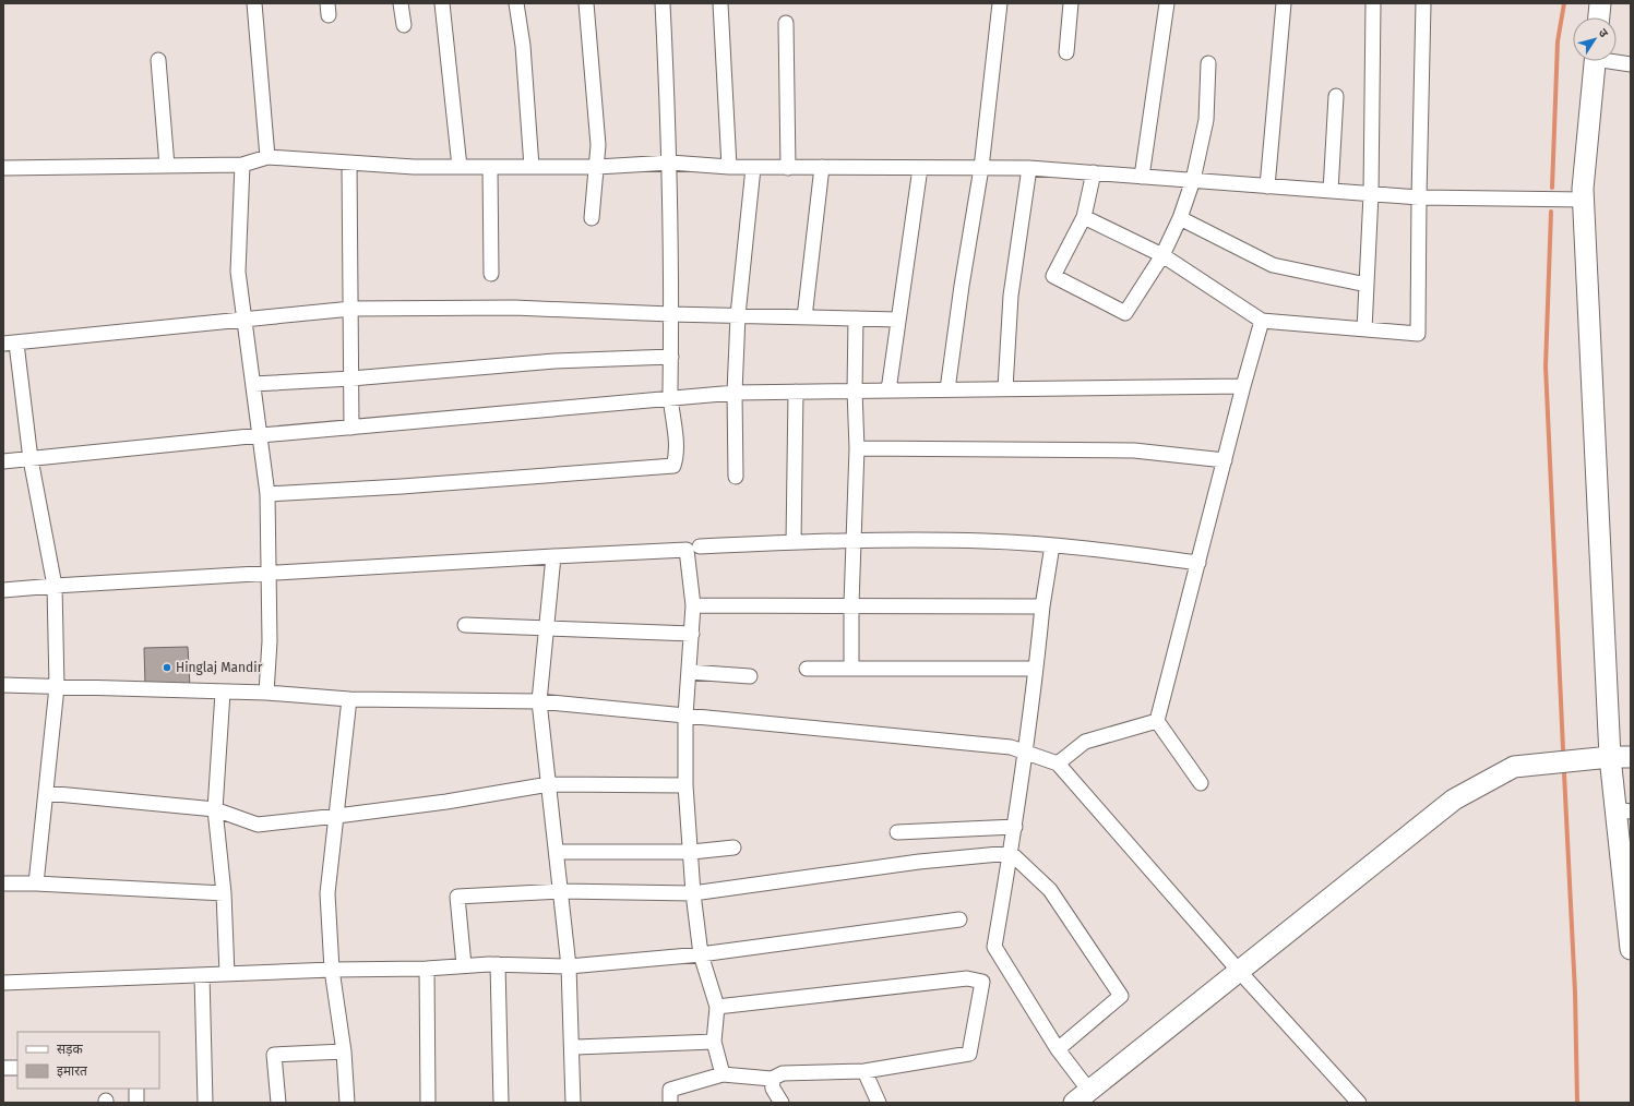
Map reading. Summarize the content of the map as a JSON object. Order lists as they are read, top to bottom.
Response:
{
  "places": ["Hinglaj Mandir"],
  "legend": ["सड़क", "इमारत"],
  "north": "top right"
}
